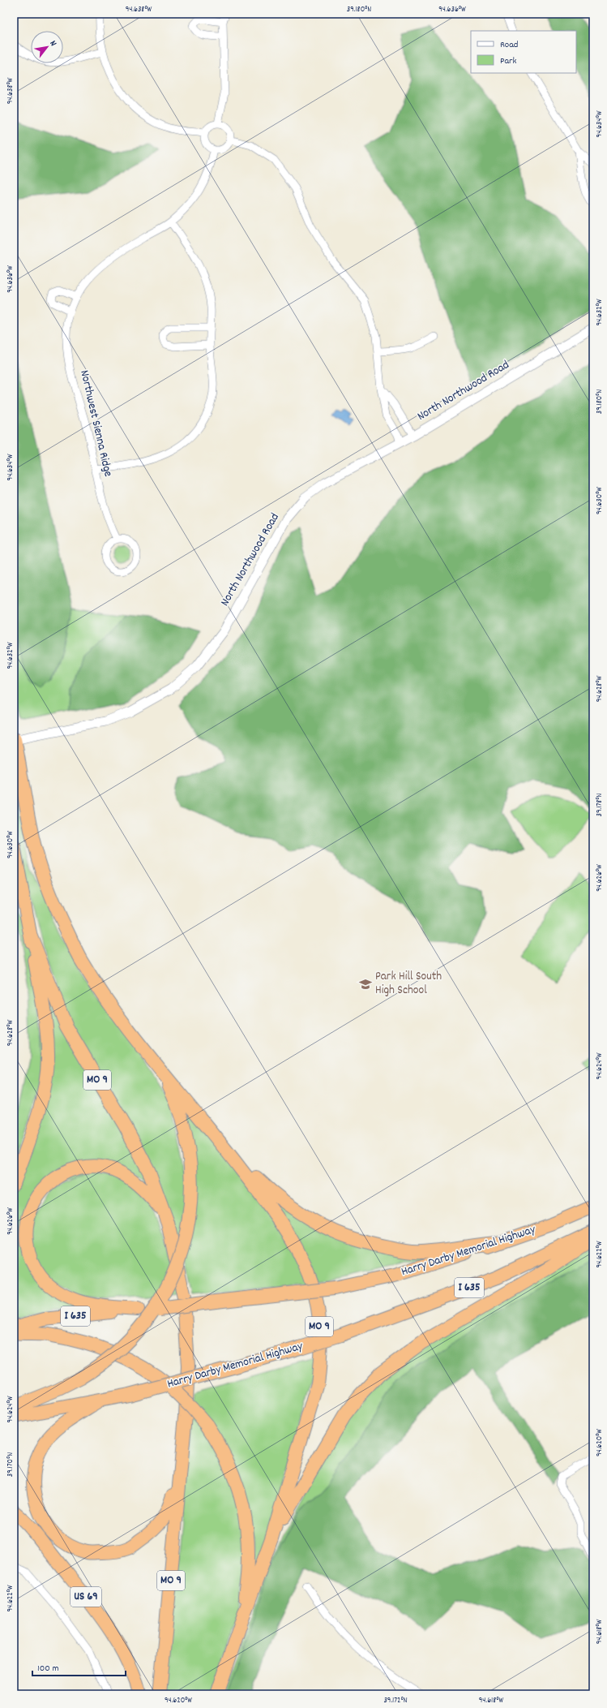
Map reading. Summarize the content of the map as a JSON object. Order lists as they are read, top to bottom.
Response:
{
  "streets": {
    "highway": [
      "MO 9",
      "Harry Darby Memorial Highway",
      "I 635",
      "US 69"
    ],
    "street": ["North Northwood Road", "Northwest Sienna Ridge"]
  },
  "crossings": [
    ["North Northwood Road", "MO 9"]
  ],
  "places": {
    "school or university": ["Park Hill South High School"]
  },
  "legend": ["Road", "Park"],
  "scale_bar": "100 m",
  "north": "top right",
  "coordinates": [
    "94.638°W",
    "39.180°N",
    "94.636°W",
    "94.634°W",
    "94.632°W",
    "94.630°W",
    "94.628°W",
    "39.178°N",
    "94.626°W",
    "94.624°W",
    "94.622°W",
    "94.620°W",
    "39.170°N",
    "94.618°W",
    "39.172°N"
  ]
}
